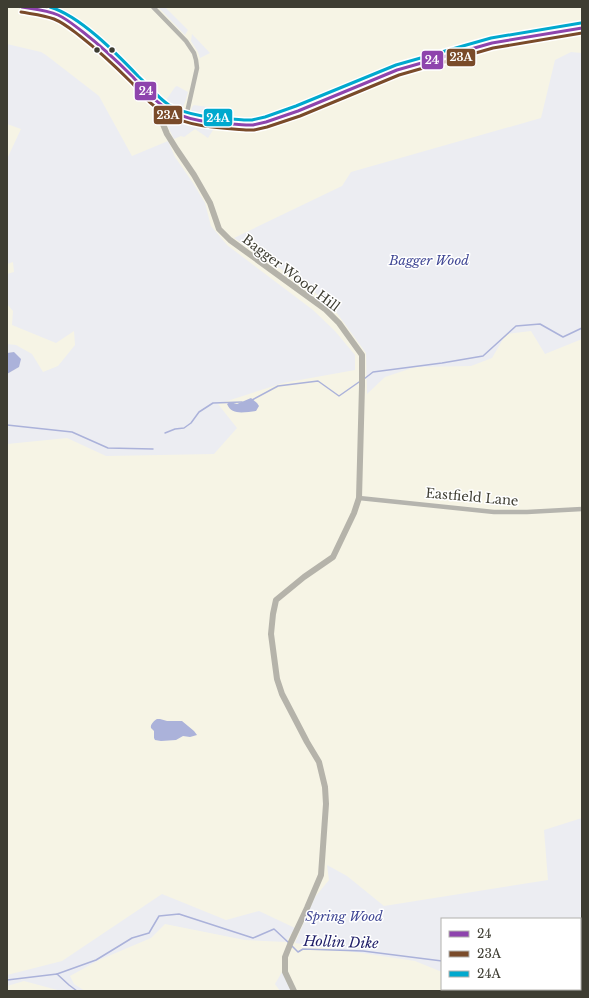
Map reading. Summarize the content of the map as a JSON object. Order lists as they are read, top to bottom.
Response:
{
  "streets": {
    "street": ["Bagger Wood Hill", "Eastfield Lane"]
  },
  "crossings": [
    ["Bagger Wood Hill", "Eastfield Lane"]
  ],
  "water": ["Hollin Dike"],
  "parks": ["Bagger Wood", "Spring Wood"],
  "lines": ["transit line 24", "transit line 24A", "transit line 23A"],
  "legend": ["24", "23A", "24A"]
}
